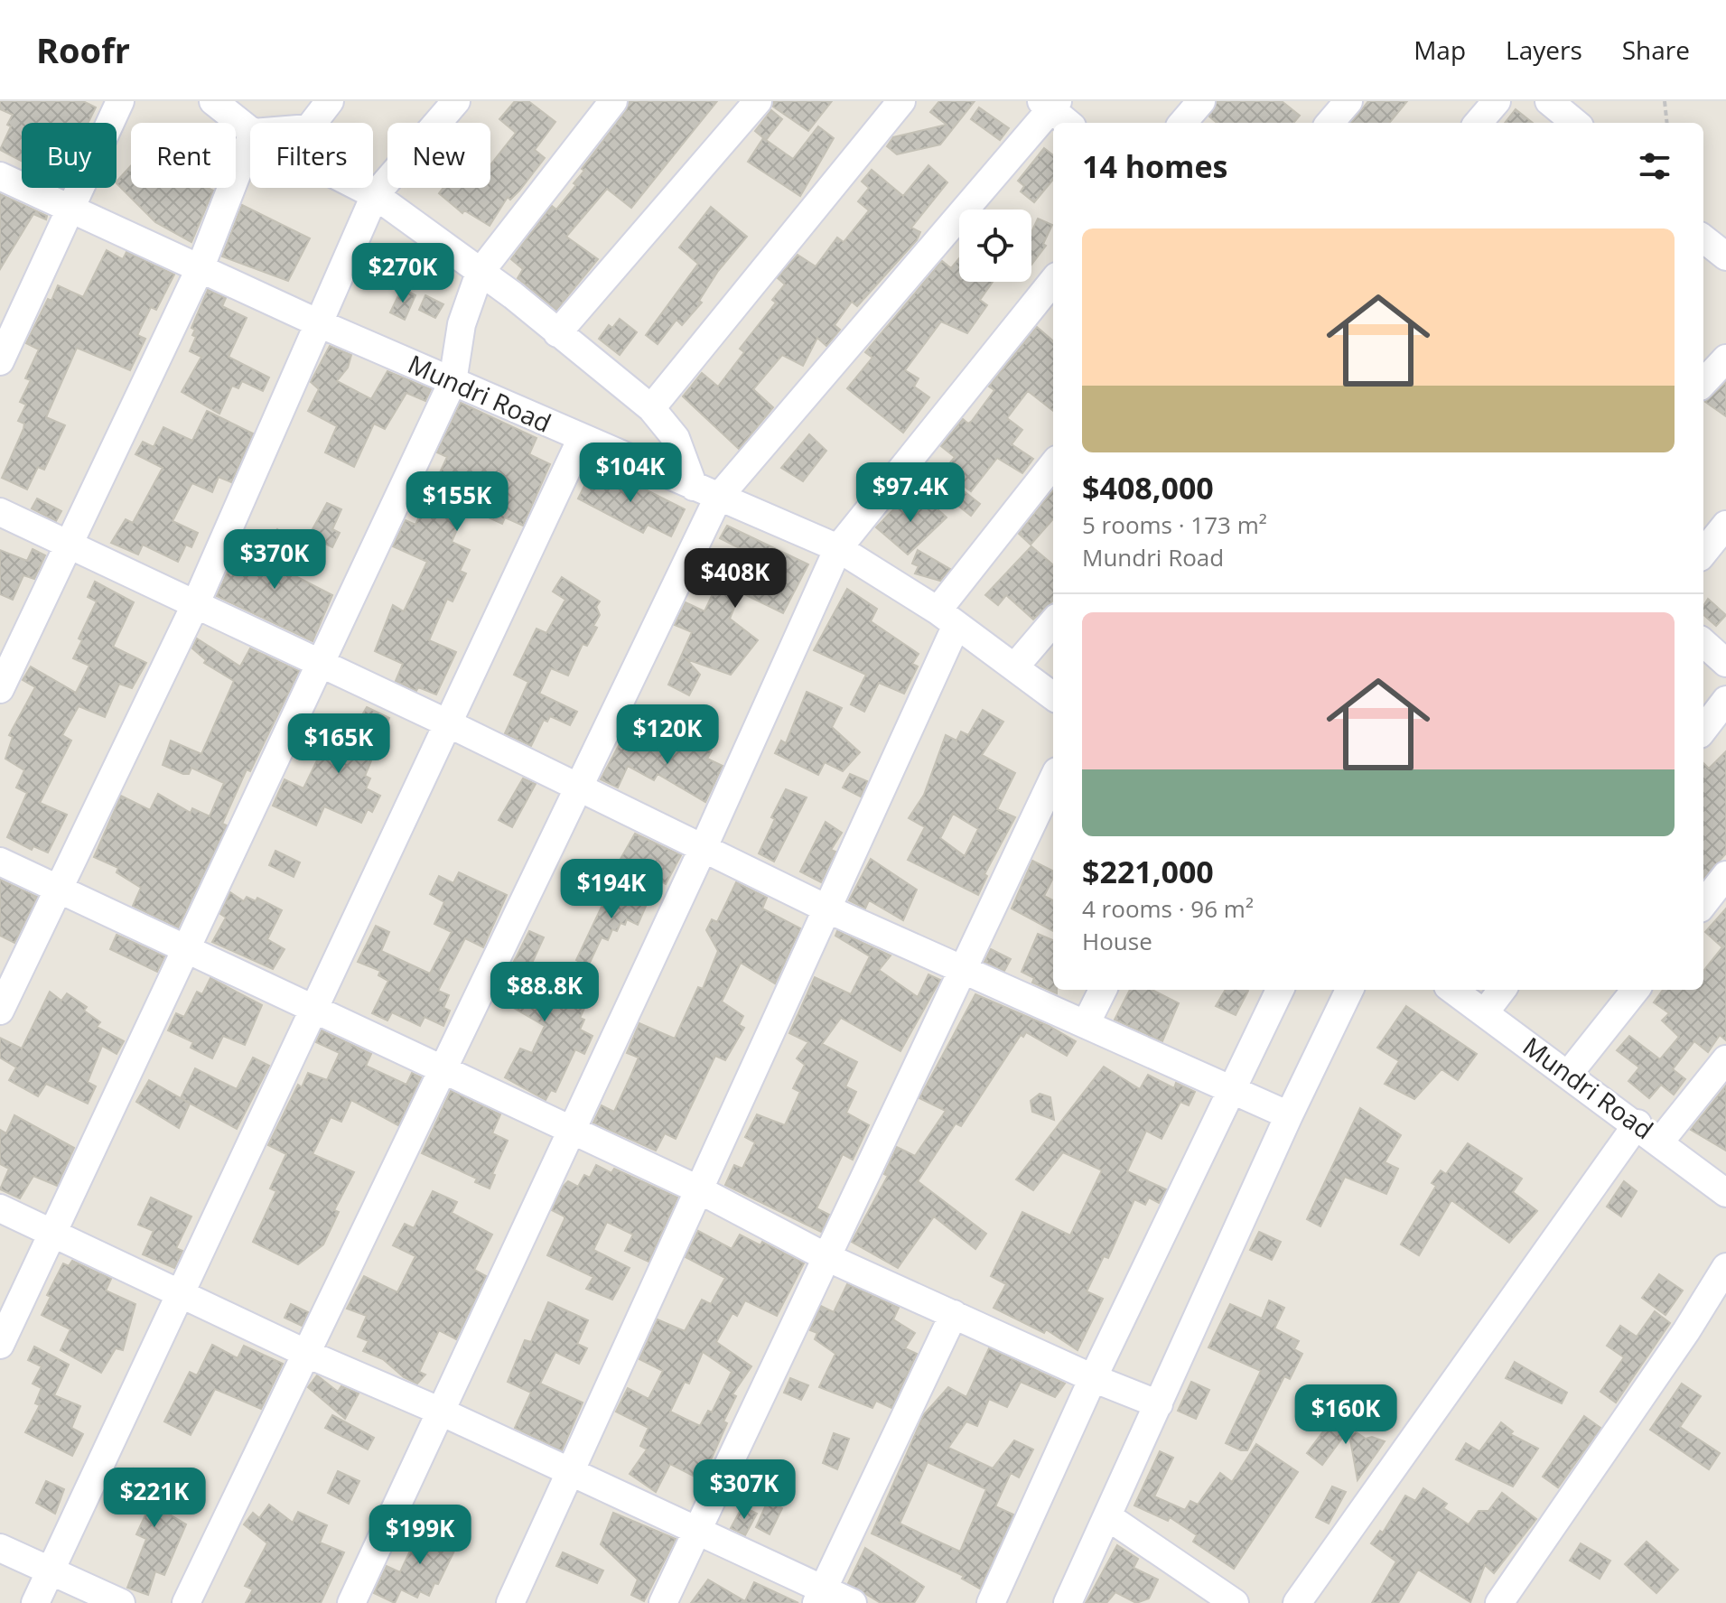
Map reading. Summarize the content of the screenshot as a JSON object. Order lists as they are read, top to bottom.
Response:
{
  "streets": {
    "street": ["Mundri Road"]
  },
  "page": {
    "header": "Roofr",
    "nav": ["Map", "Layers", "Share"],
    "chip": [
      "Buy",
      "Rent",
      "Filters",
      "New"
    ],
    "heading": "14 homes",
    "list": [
      {
        "name": "$408,000",
        "note": "5 rooms · 173 m² · Mundri Road"
      },
      {
        "name": "$221,000",
        "note": "4 rooms · 96 m² · House"
      }
    ],
    "price": [
      "$270K",
      "$104K",
      "$97.4K",
      "$155K",
      "$370K",
      "$408K",
      "$120K",
      "$165K",
      "$194K",
      "$88.8K",
      "$160K",
      "$307K",
      "$221K",
      "$199K"
    ]
  }
}
